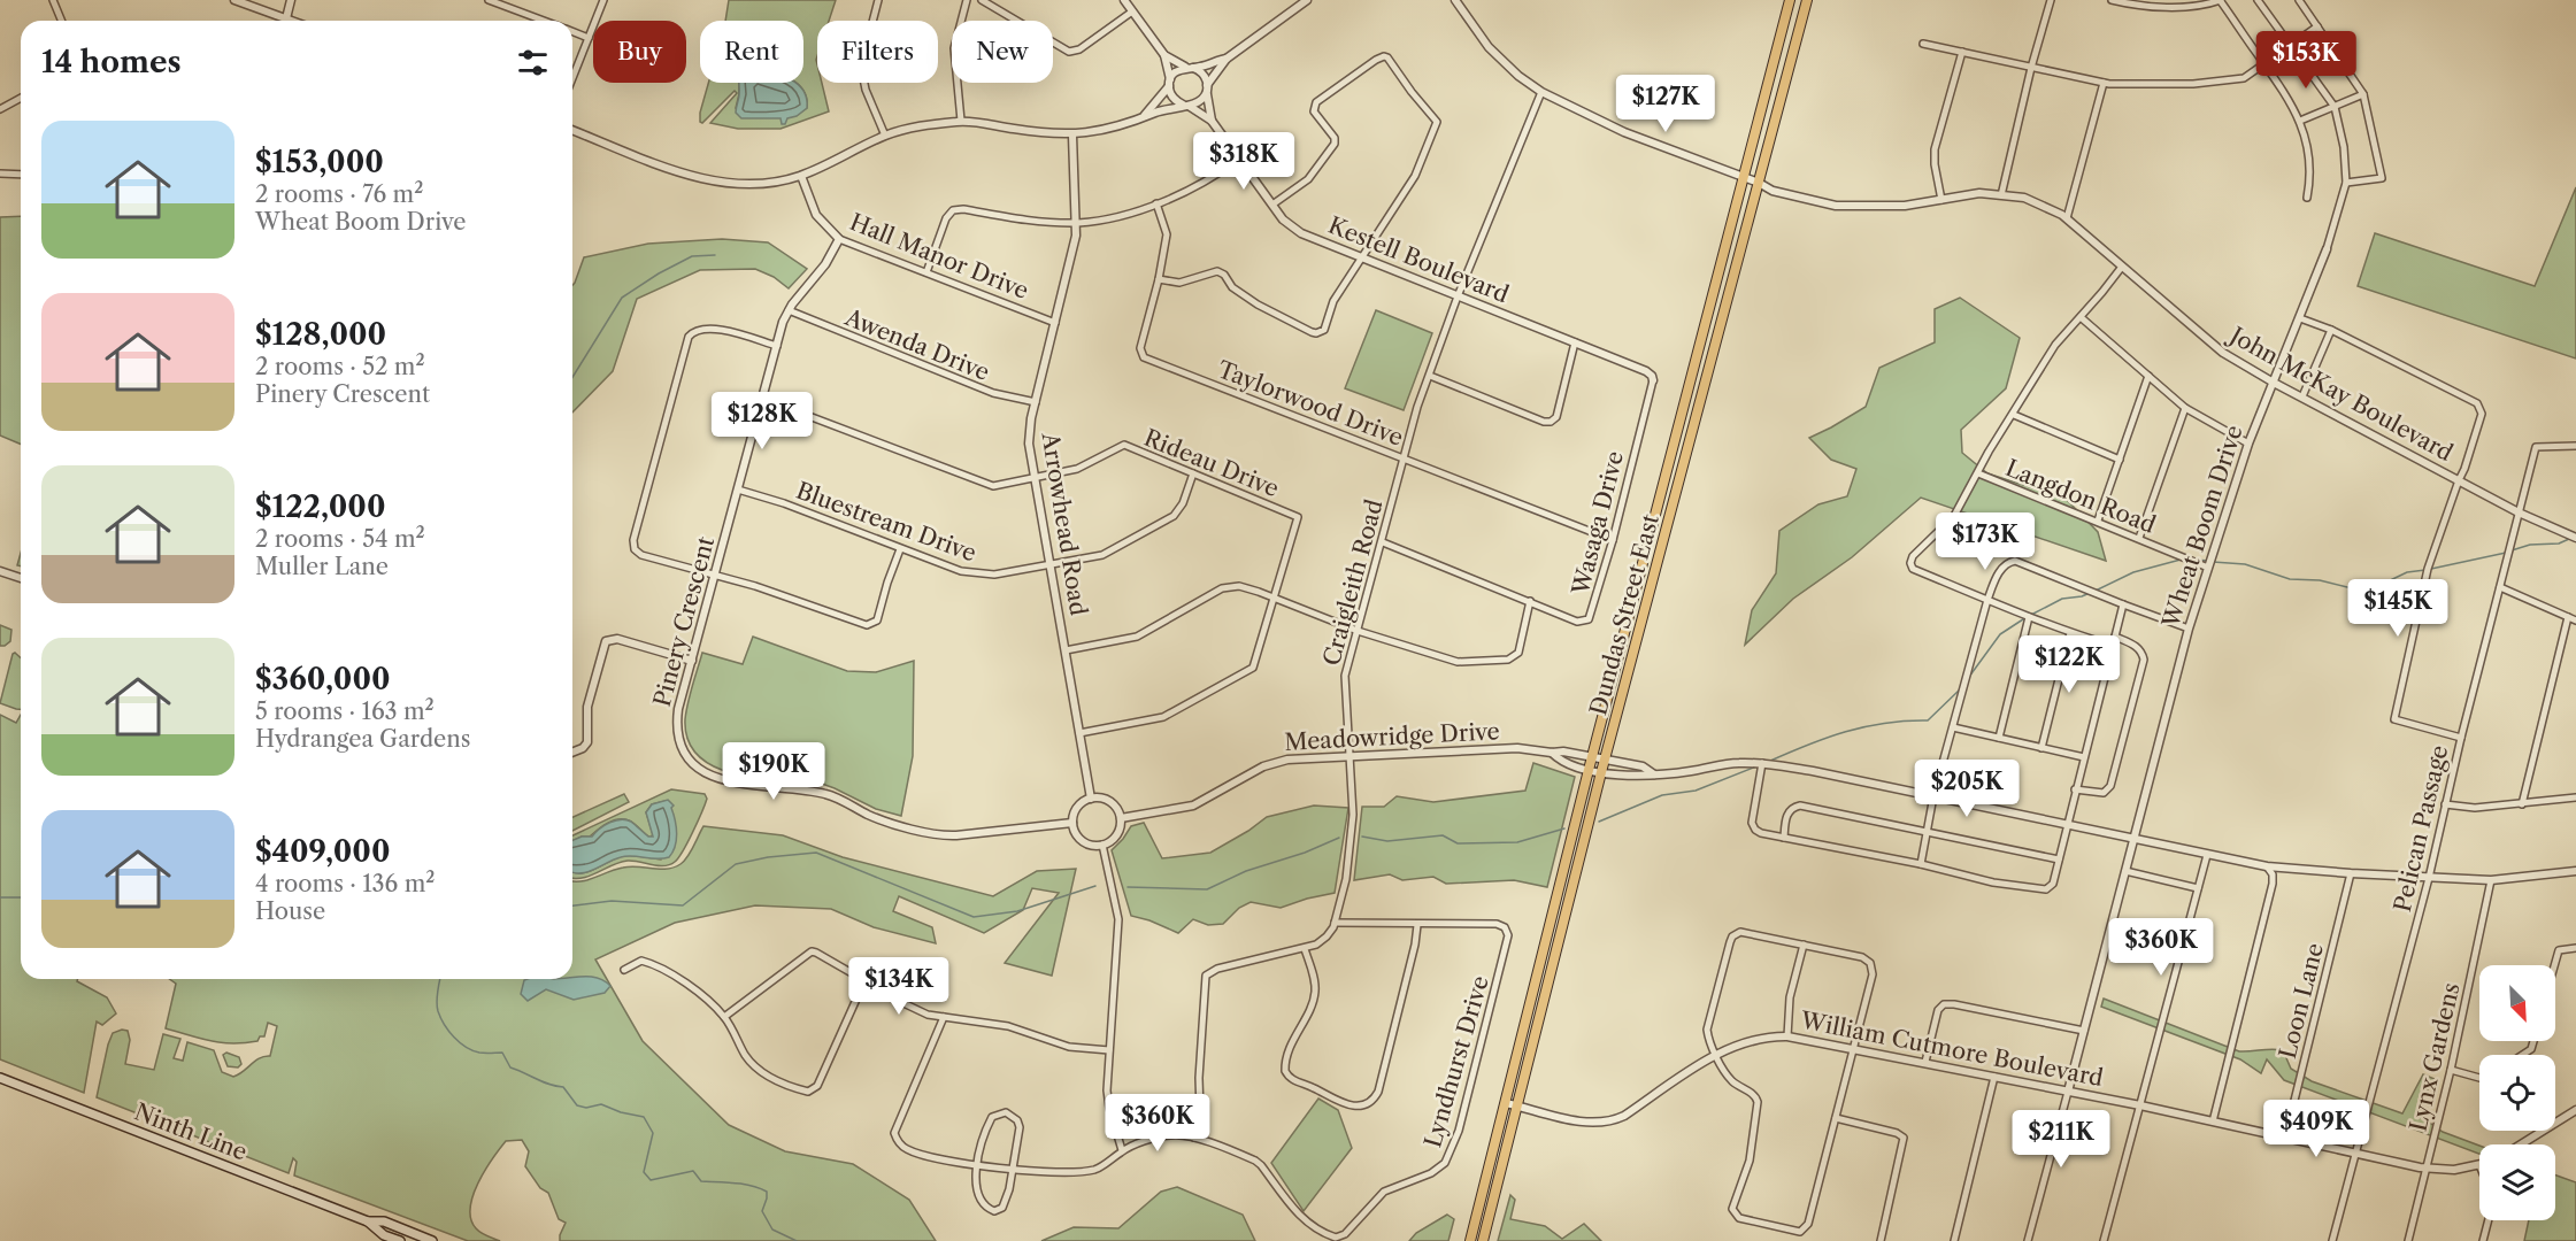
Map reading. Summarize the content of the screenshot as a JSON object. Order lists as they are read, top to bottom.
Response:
{
  "streets": {
    "main road": ["Dundas Street East", "Ninth Line"],
    "street": [
      "Hall Manor Drive",
      "Kestell Boulevard",
      "Awenda Drive",
      "John McKay Boulevard",
      "Taylorwood Drive",
      "Rideau Drive",
      "Langdon Road",
      "Bluestream Drive",
      "Wasaga Drive",
      "Arrowhead Road",
      "Wheat Boom Drive",
      "Craigleith Road",
      "Pinery Crescent",
      "Meadowridge Drive",
      "Pelican Passage",
      "Loon Lane",
      "William Cutmore Boulevard",
      "Lynx Gardens",
      "Lyndhurst Drive"
    ]
  },
  "crossings": [
    ["Hall Manor Drive", "Arrowhead Road"],
    ["Hall Manor Drive", "Pinery Crescent"],
    ["Kestell Boulevard", "Wasaga Drive"],
    ["Kestell Boulevard", "Craigleith Road"],
    ["Awenda Drive", "Arrowhead Road"],
    ["Awenda Drive", "Pinery Crescent"],
    ["John McKay Boulevard", "Wheat Boom Drive"],
    ["John McKay Boulevard", "Craigleith Road"],
    ["John McKay Boulevard", "Dundas Street East"],
    ["John McKay Boulevard", "Pelican Passage"],
    ["Taylorwood Drive", "Wasaga Drive"],
    ["Taylorwood Drive", "Craigleith Road"],
    ["Rideau Drive", "Bluestream Drive"],
    ["Rideau Drive", "Arrowhead Road"],
    ["Rideau Drive", "Pinery Crescent"],
    ["Langdon Road", "Wheat Boom Drive"],
    ["Bluestream Drive", "Arrowhead Road"],
    ["Bluestream Drive", "Pinery Crescent"],
    ["Wasaga Drive", "Craigleith Road"],
    ["Arrowhead Road", "Pinery Crescent"],
    ["Arrowhead Road", "Meadowridge Drive"],
    ["Wheat Boom Drive", "Meadowridge Drive"],
    ["Wheat Boom Drive", "William Cutmore Boulevard"],
    ["Craigleith Road", "Meadowridge Drive"],
    ["Craigleith Road", "Lyndhurst Drive"],
    ["Dundas Street East", "Meadowridge Drive"],
    ["Dundas Street East", "William Cutmore Boulevard"],
    ["Pinery Crescent", "Meadowridge Drive"],
    ["Meadowridge Drive", "Pelican Passage"],
    ["Meadowridge Drive", "Loon Lane"],
    ["Meadowridge Drive", "Lynx Gardens"],
    ["Pelican Passage", "William Cutmore Boulevard"],
    ["Loon Lane", "William Cutmore Boulevard"],
    ["William Cutmore Boulevard", "Lynx Gardens"]
  ],
  "north": "bottom right",
  "page": {
    "chip": [
      "Buy",
      "Rent",
      "Filters",
      "New"
    ],
    "heading": "14 homes",
    "price": [
      "$153K",
      "$127K",
      "$318K",
      "$128K",
      "$173K",
      "$145K",
      "$122K",
      "$190K",
      "$205K",
      "$360K",
      "$134K",
      "$360K",
      "$409K",
      "$211K"
    ],
    "list": [
      {
        "name": "$153,000",
        "note": "2 rooms · 76 m² · Wheat Boom Drive"
      },
      {
        "name": "$128,000",
        "note": "2 rooms · 52 m² · Pinery Crescent"
      },
      {
        "name": "$122,000",
        "note": "2 rooms · 54 m² · Muller Lane"
      },
      {
        "name": "$360,000",
        "note": "5 rooms · 163 m² · Hydrangea Gardens"
      },
      {
        "name": "$409,000",
        "note": "4 rooms · 136 m² · House"
      }
    ]
  }
}
